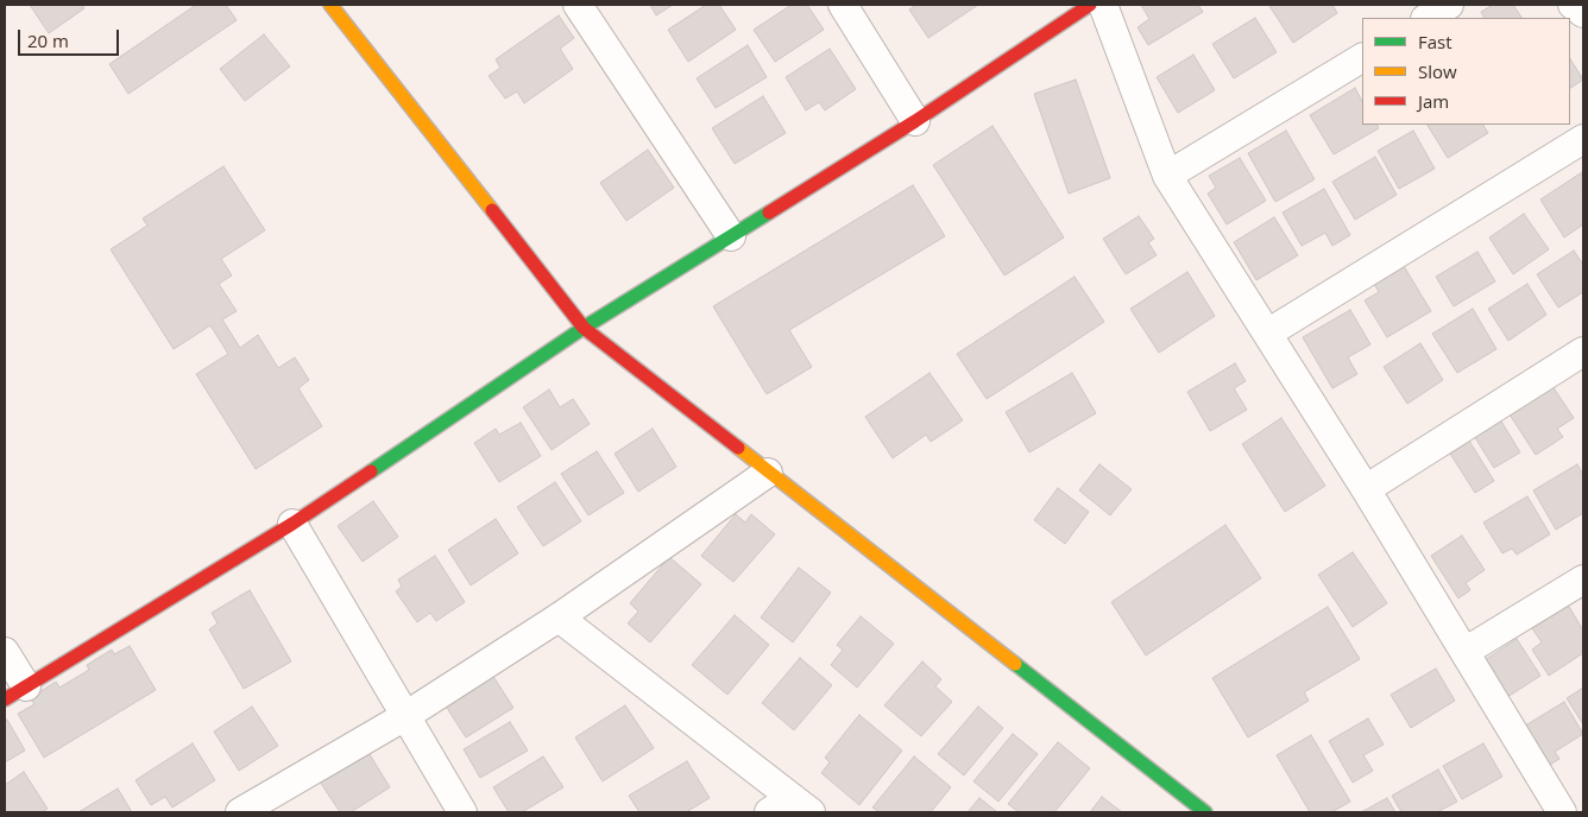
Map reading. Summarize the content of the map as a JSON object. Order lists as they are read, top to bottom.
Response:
{
  "legend": ["Fast", "Slow", "Jam"],
  "scale_bar": "20 m"
}
